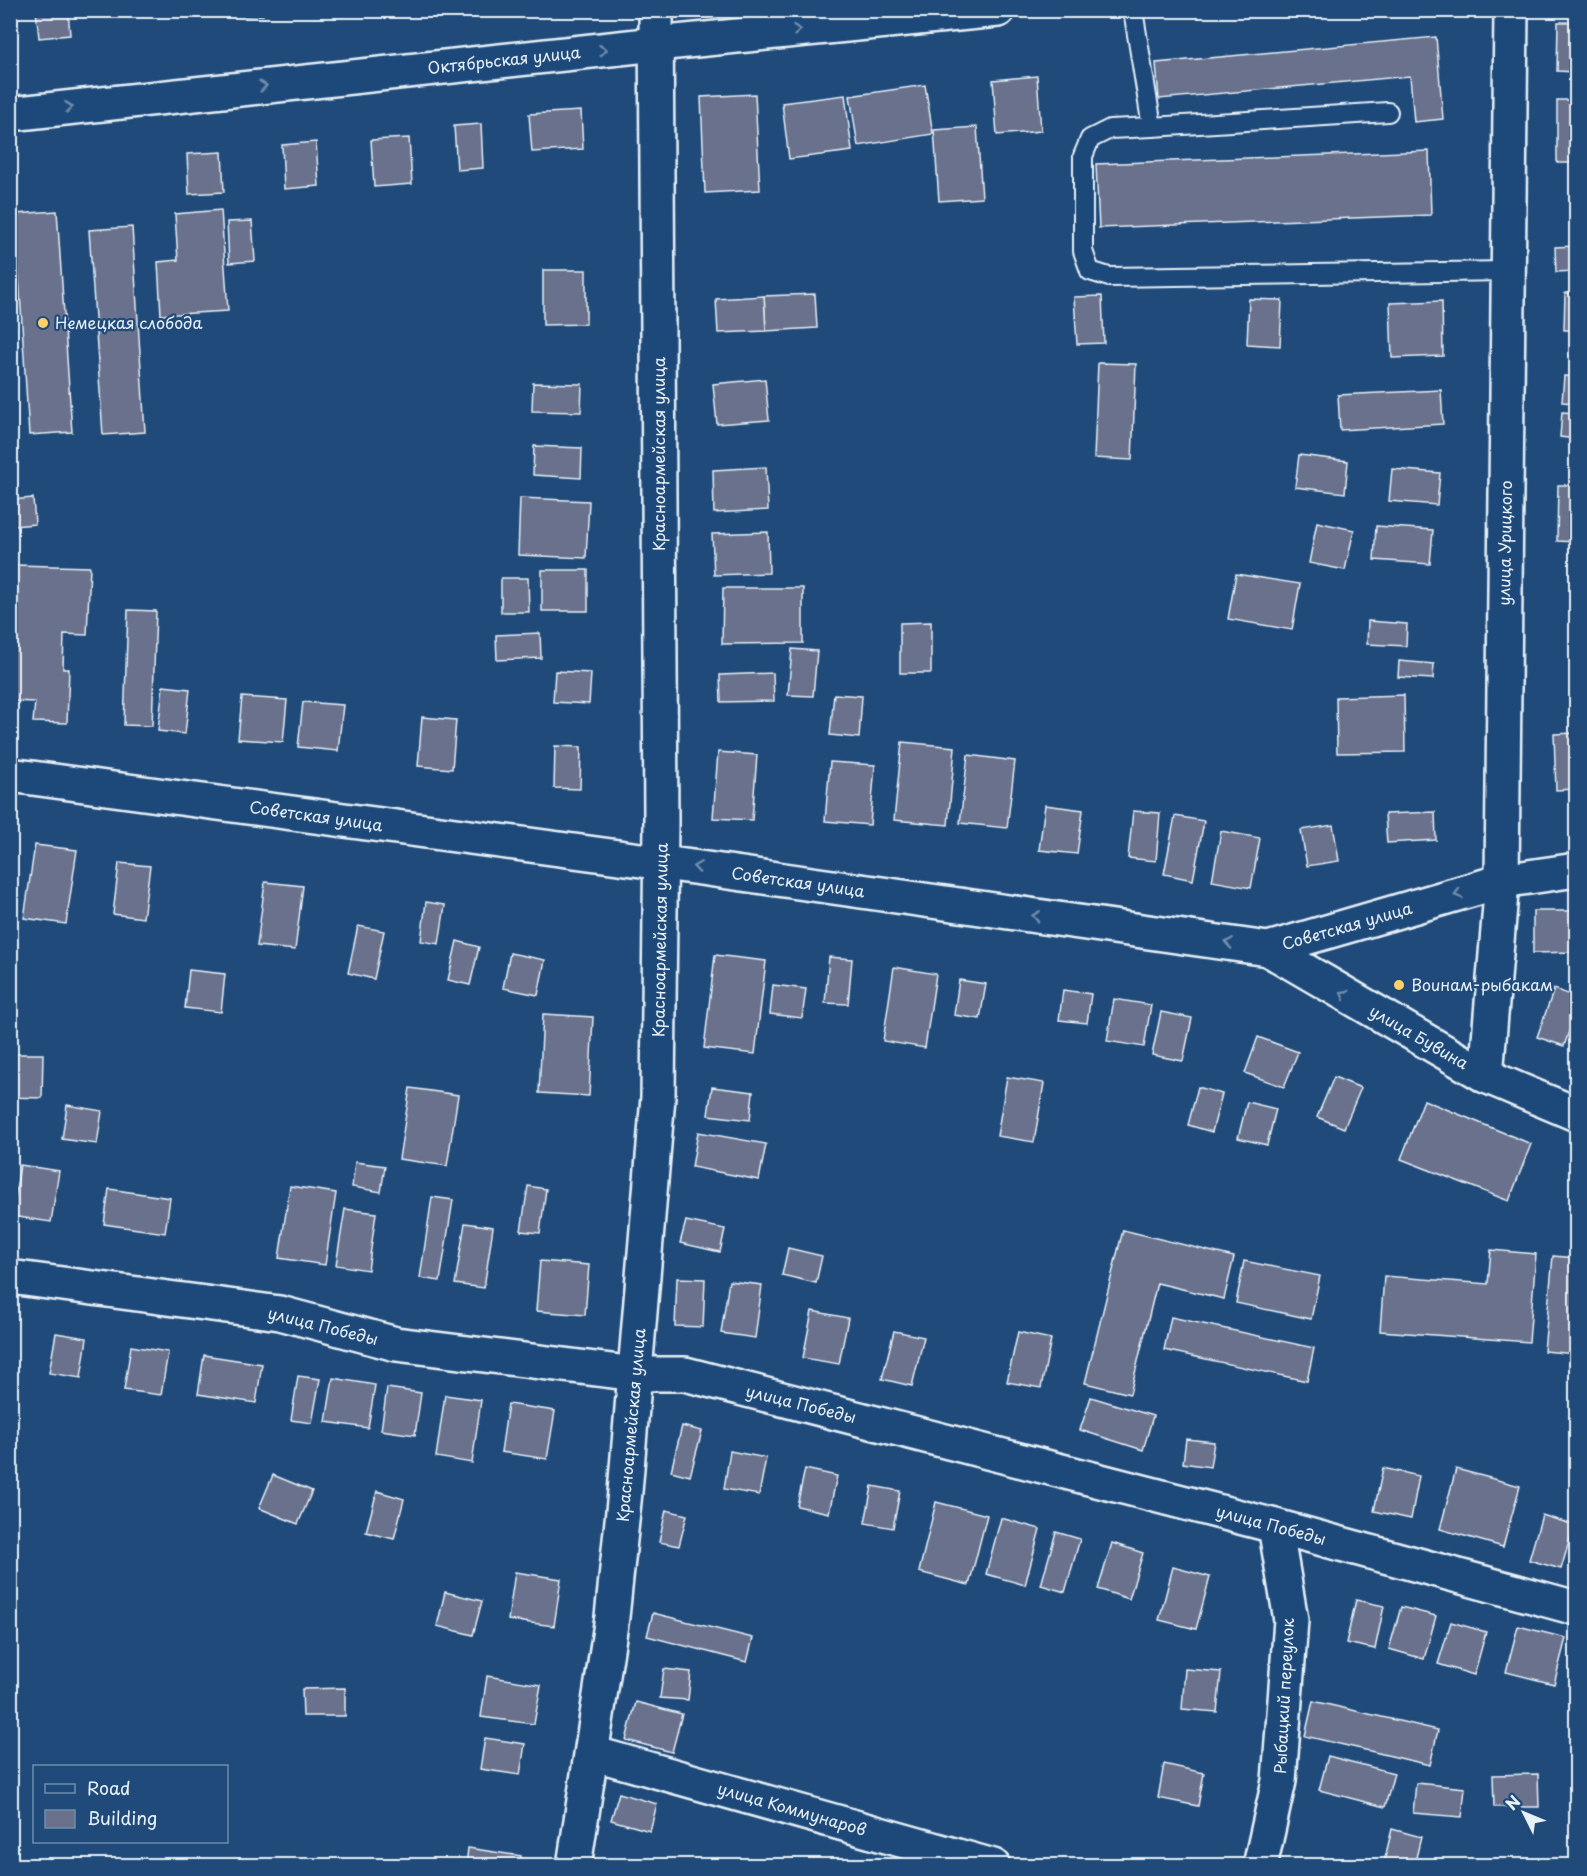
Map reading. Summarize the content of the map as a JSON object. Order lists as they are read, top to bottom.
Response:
{
  "streets": {
    "street": [
      "Октябрьская улица",
      "Красноармейская улица",
      "улица Урицкого",
      "Советская улица",
      "улица Бувина",
      "улица Победы",
      "Рыбацкий переулок",
      "улица Коммунаров"
    ]
  },
  "crossings": [
    ["Октябрьская улица", "Красноармейская улица"],
    ["Красноармейская улица", "Советская улица"],
    ["Красноармейская улица", "улица Победы"],
    ["Красноармейская улица", "улица Коммунаров"],
    ["улица Урицкого", "Советская улица"],
    ["улица Урицкого", "улица Бувина"],
    ["Советская улица", "улица Бувина"],
    ["улица Победы", "Рыбацкий переулок"]
  ],
  "one_way": ["Октябрьская улица", "Советская улица", "улица Бувина"],
  "places": ["Немецкая слобода", "Воинам-рыбакам"],
  "legend": ["Road", "Building"],
  "north": "top left"
}
